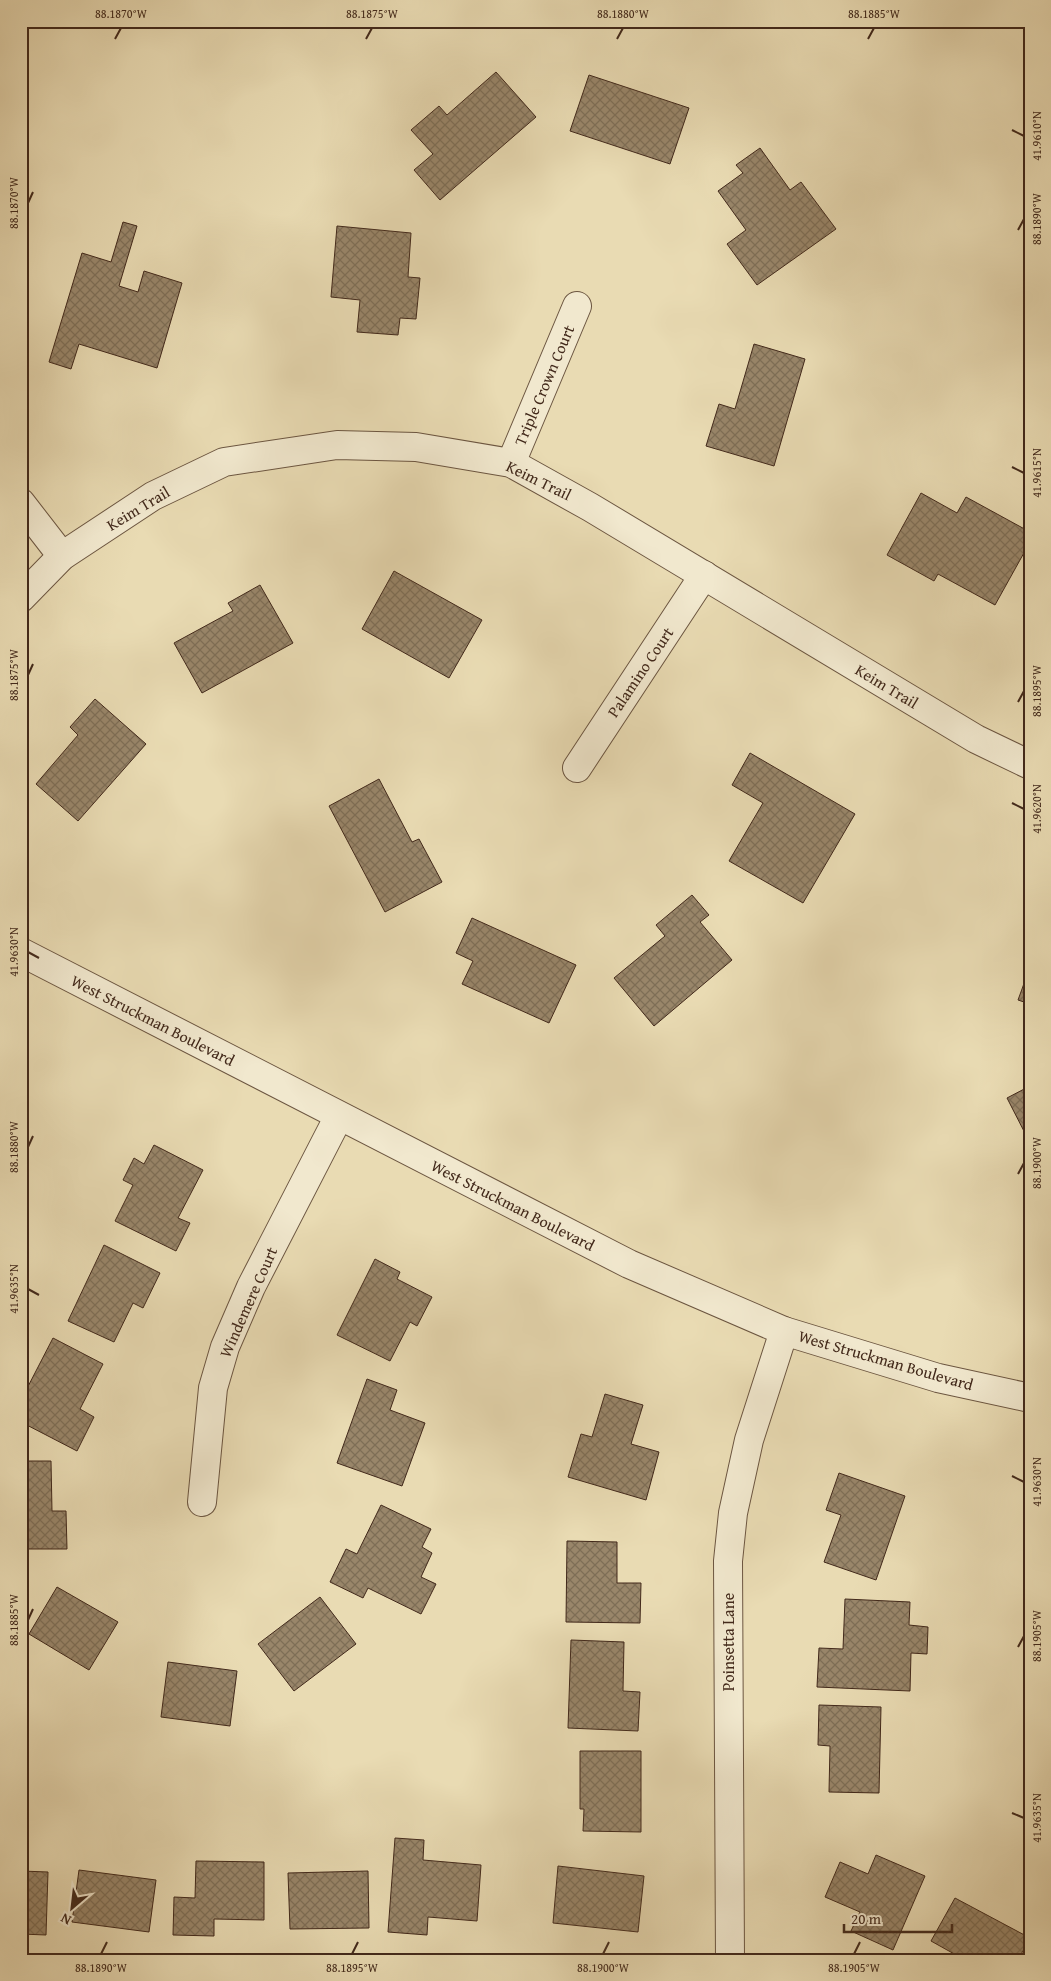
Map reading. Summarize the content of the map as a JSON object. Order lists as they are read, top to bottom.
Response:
{
  "streets": {
    "street": [
      "Triple Crown Court",
      "Keim Trail",
      "Palamino Court",
      "West Struckman Boulevard",
      "Windemere Court",
      "Poinsetta Lane"
    ]
  },
  "crossings": [
    ["Triple Crown Court", "Keim Trail"],
    ["Keim Trail", "Palamino Court"],
    ["West Struckman Boulevard", "Windemere Court"],
    ["West Struckman Boulevard", "Poinsetta Lane"]
  ],
  "scale_bar": "20 m",
  "north": "bottom left",
  "coordinates": [
    "88.1870°W",
    "88.1875°W",
    "88.1880°W",
    "88.1885°W",
    "41.9610°N",
    "88.1890°W",
    "41.9615°N",
    "88.1895°W",
    "41.9620°N",
    "41.9630°N",
    "88.1900°W",
    "41.9635°N",
    "88.1905°W"
  ]
}
